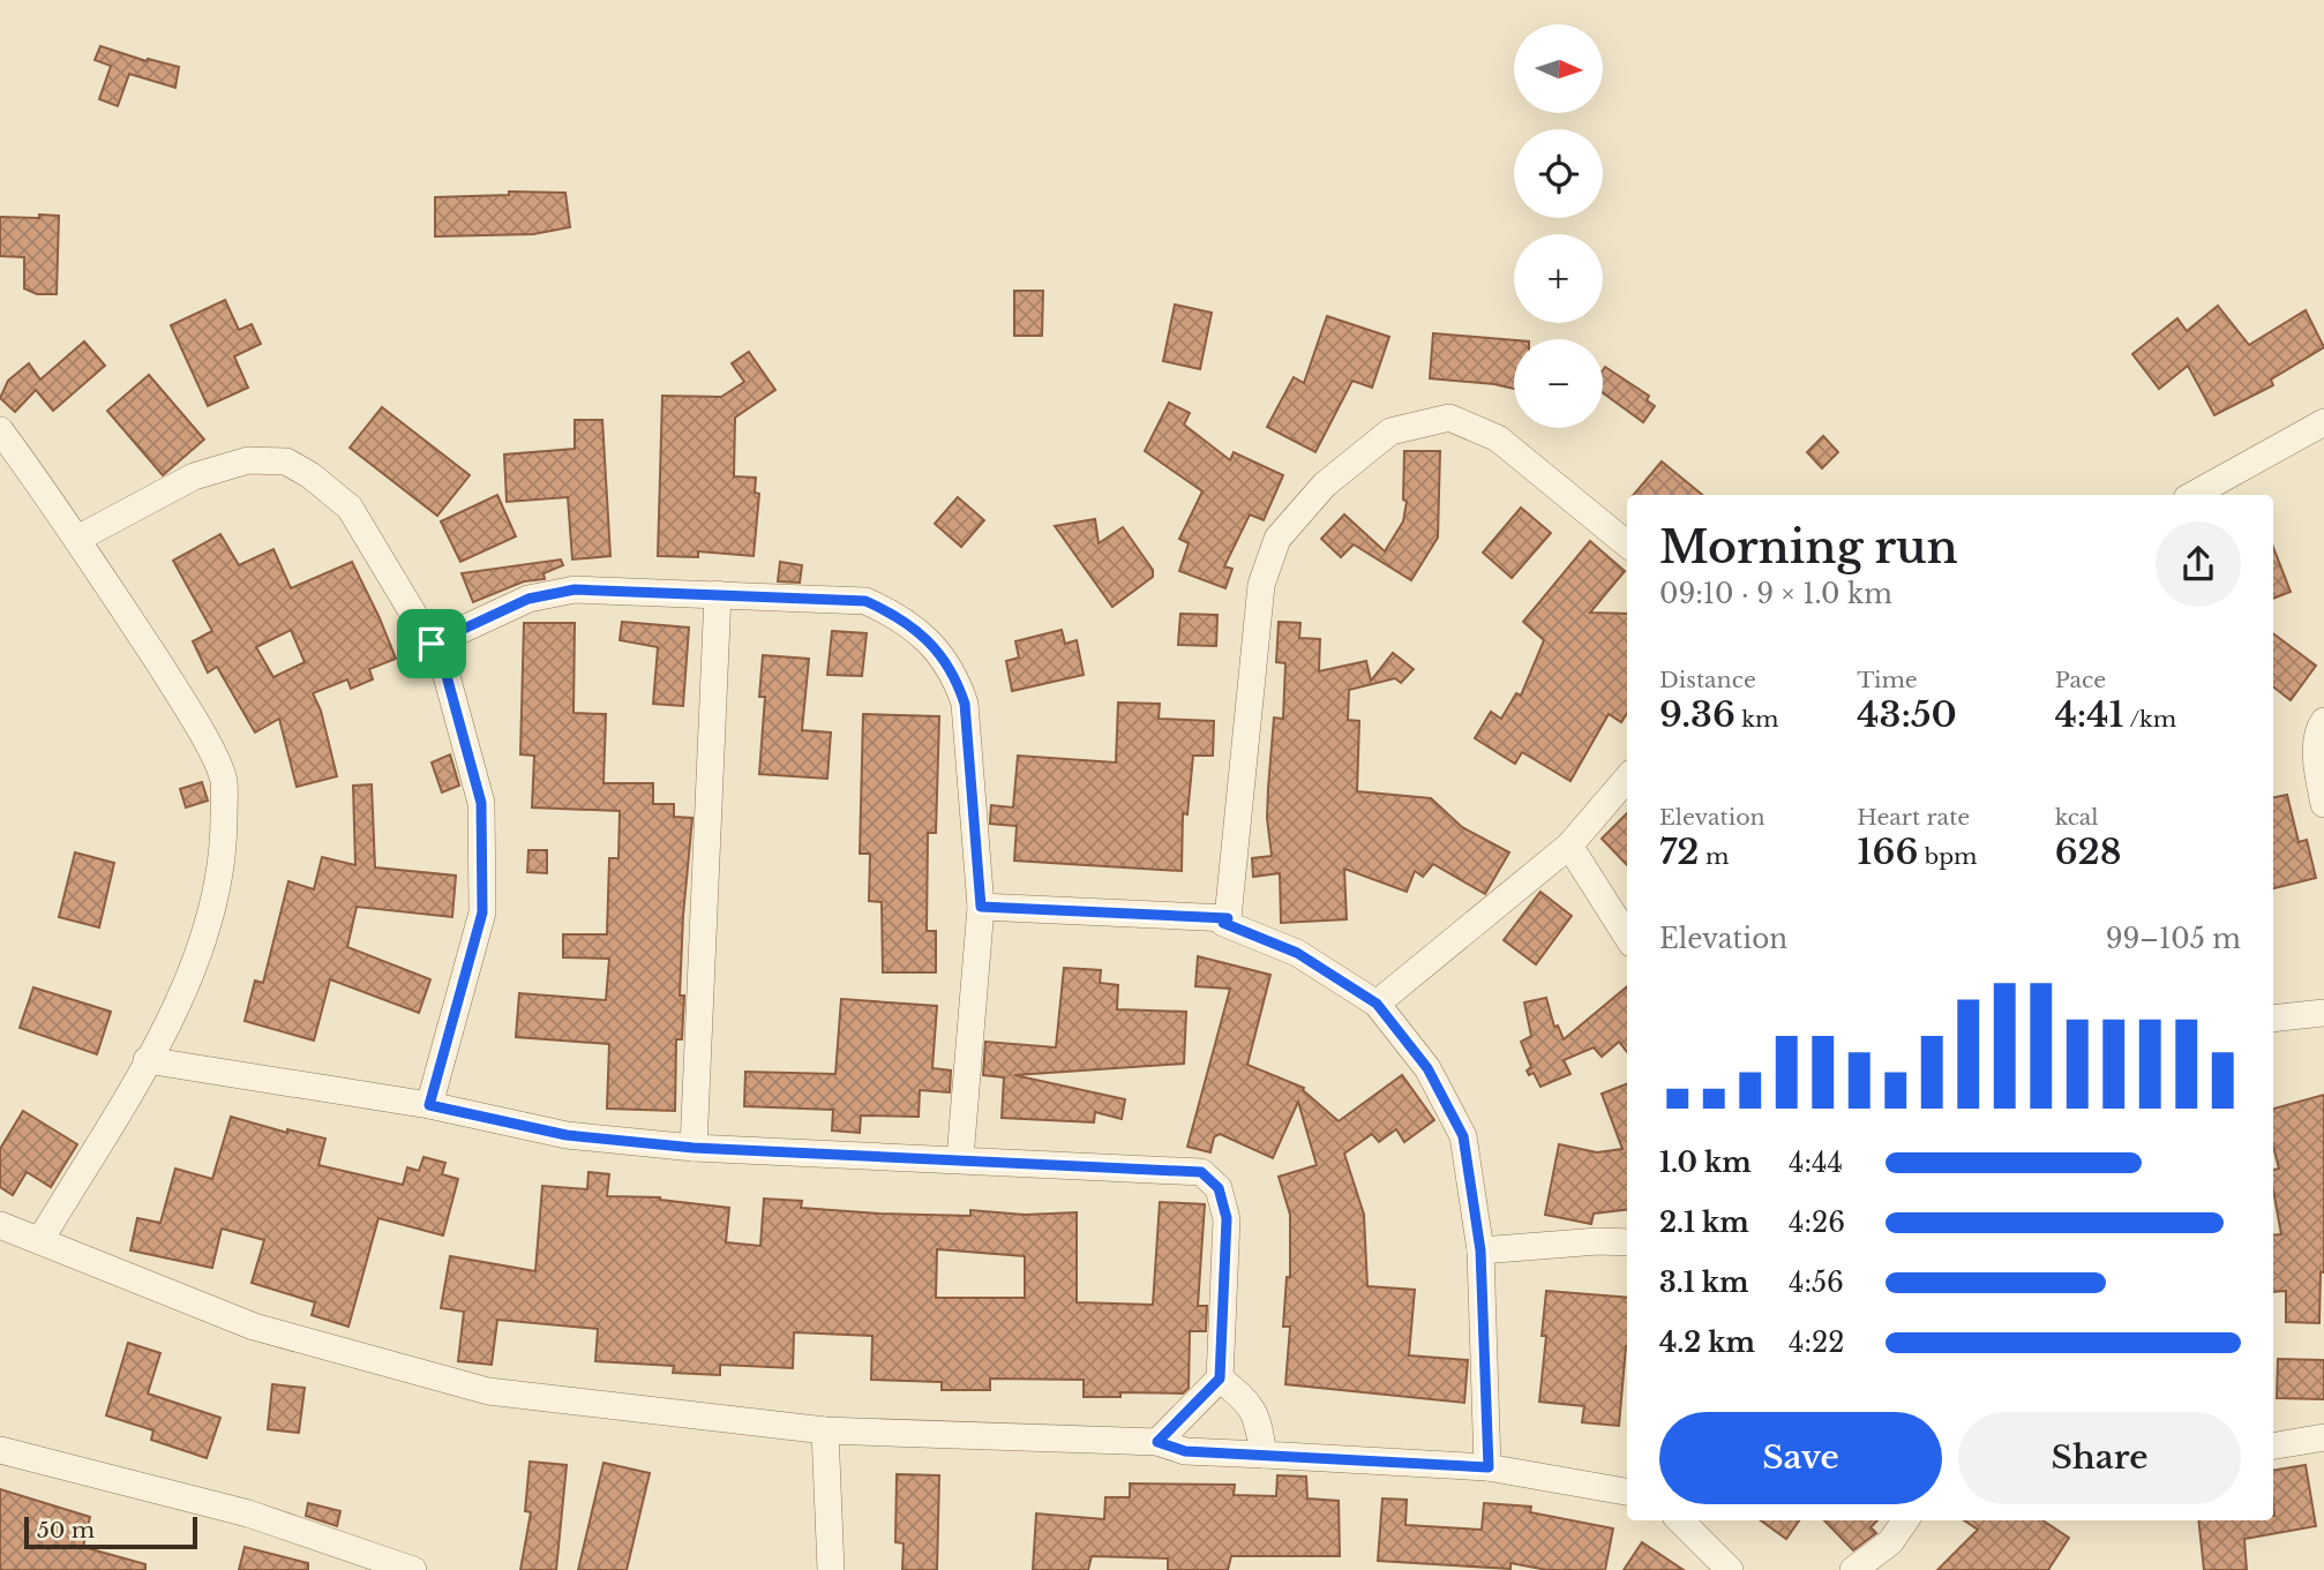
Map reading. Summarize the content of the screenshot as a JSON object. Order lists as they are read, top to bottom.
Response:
{
  "scale_bar": "50 m",
  "north": "right",
  "page": {
    "map_buttons": ["+", "−"],
    "heading": ["Morning run", "09:10 · 9 × 1.0 km"],
    "stats": [
      ["Distance", "9.36 km"],
      ["Time", "43:50"],
      ["Pace", "4:41 /km"],
      ["Elevation", "72 m"],
      ["Heart rate", "166 bpm"],
      ["kcal", "628"]
    ],
    "chart": ["Elevation", "99–105 m"],
    "list": [
      {
        "name": "1.0 km",
        "note": "4:44"
      },
      {
        "name": "2.1 km",
        "note": "4:26"
      },
      {
        "name": "3.1 km",
        "note": "4:56"
      },
      {
        "name": "4.2 km",
        "note": "4:22"
      }
    ],
    "buttons": ["Save", "Share"],
    "scale": "50 m"
  }
}
